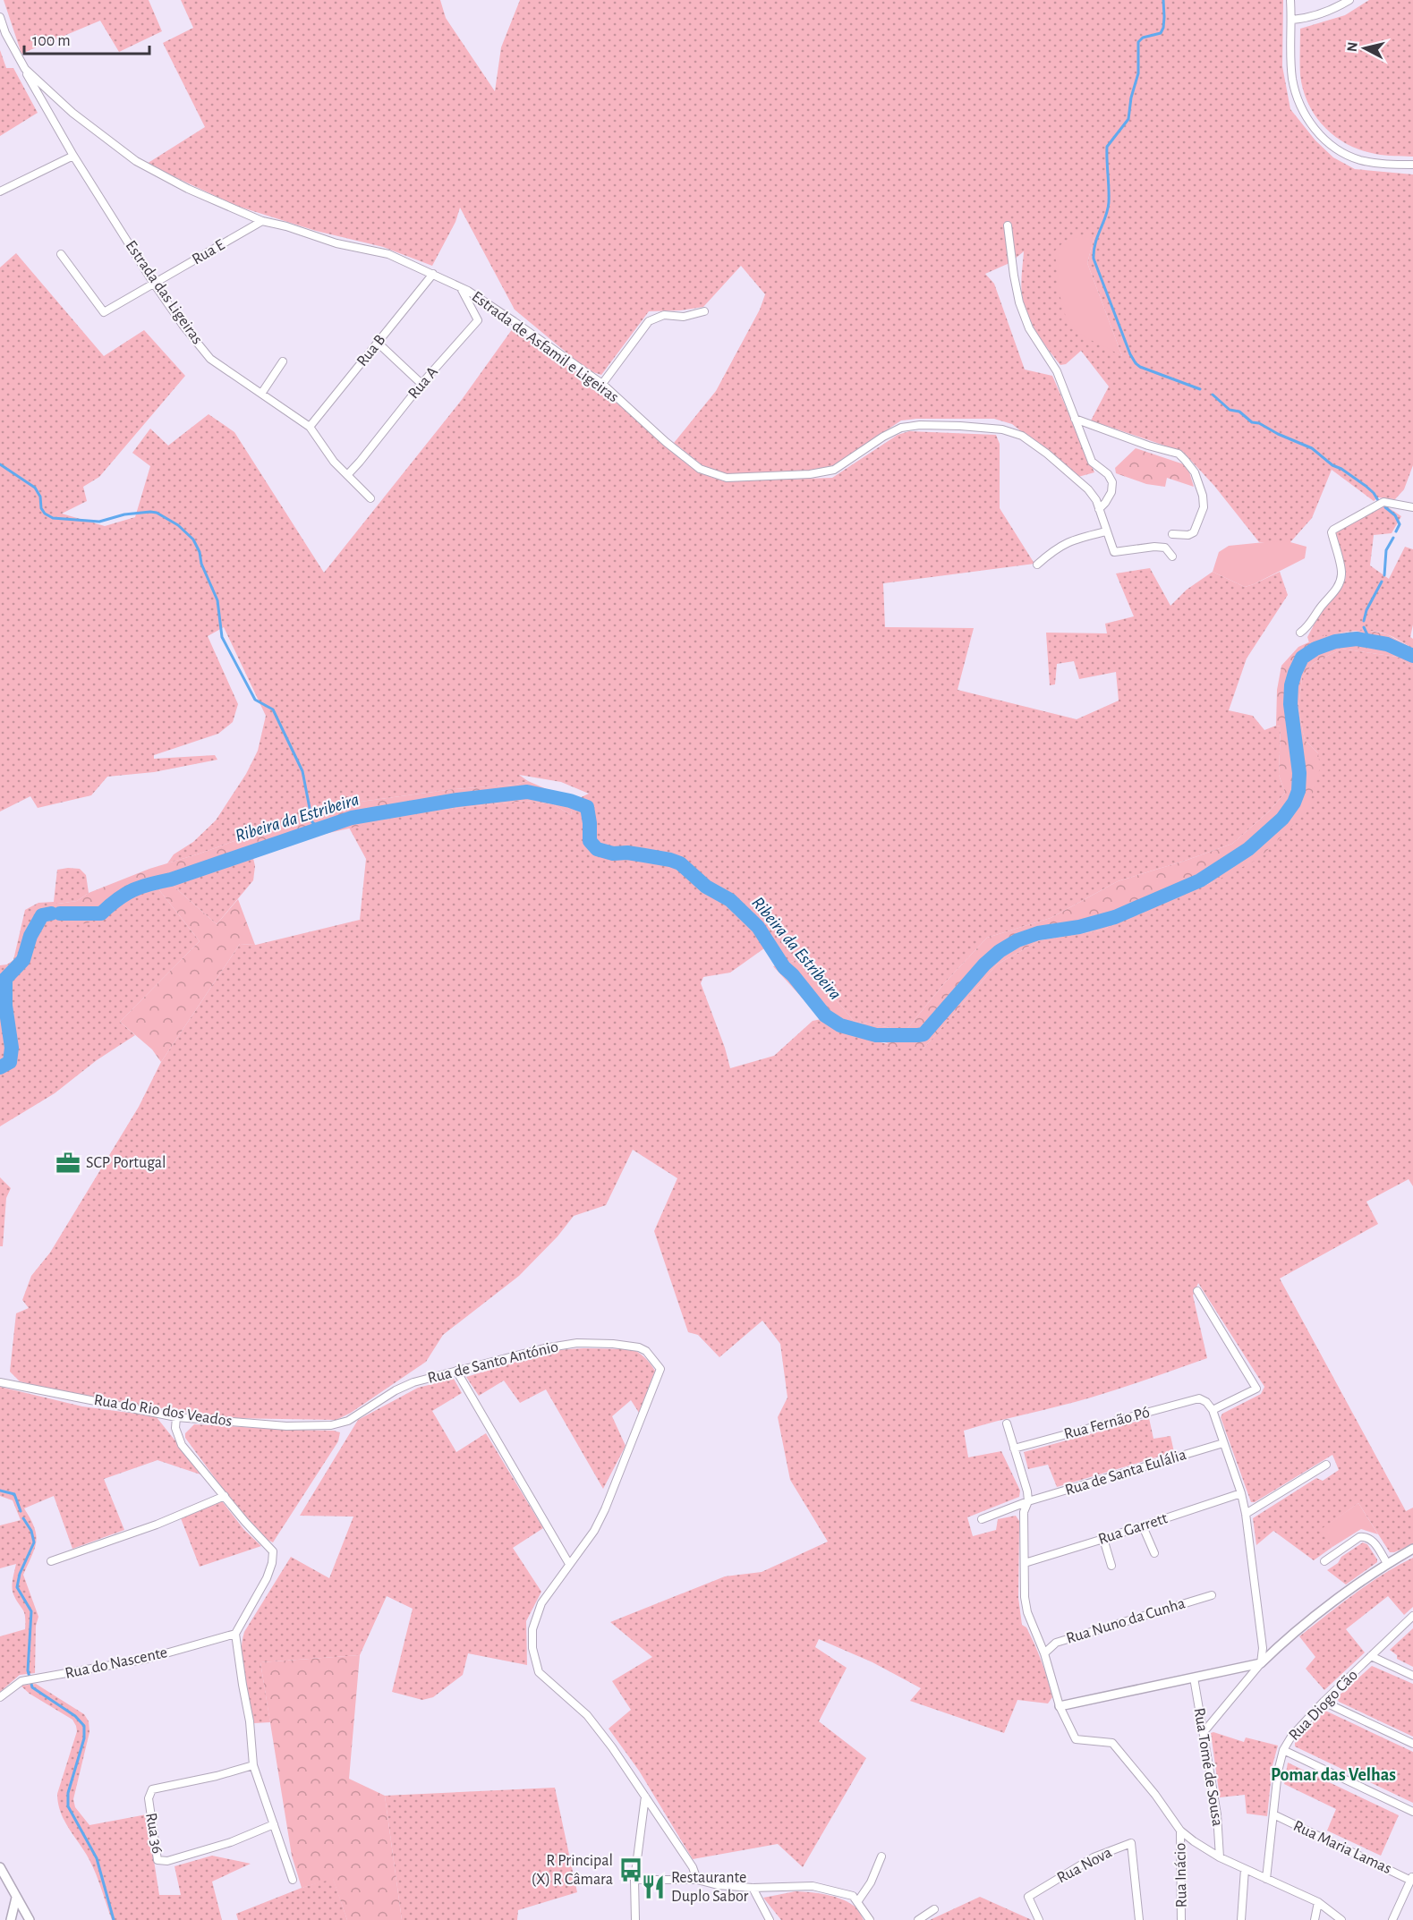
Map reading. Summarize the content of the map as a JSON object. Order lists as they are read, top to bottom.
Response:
{
  "streets": {
    "street": [
      "Rua E",
      "Estrada das Ligeiras",
      "Estrada de Asfamil e Ligeiras",
      "Rua B",
      "Rua A",
      "Rua de Santo António",
      "Rua do Rio dos Veados",
      "Rua Fernão Pó",
      "Rua de Santa Eulália",
      "Rua Garrett",
      "Rua Nuno da Cunha",
      "Rua do Nascente",
      "Rua Diogo Cão",
      "Rua Tomé de Sousa",
      "Rua 36",
      "Rua Maria Lamas",
      "Rua Nova",
      "Rua Inácio"
    ]
  },
  "crossings": [
    ["Rua E", "Estrada das Ligeiras"],
    ["Rua E", "Estrada de Asfamil e Ligeiras"],
    ["Estrada das Ligeiras", "Estrada de Asfamil e Ligeiras"],
    ["Estrada das Ligeiras", "Rua B"],
    ["Estrada das Ligeiras", "Rua A"],
    ["Estrada de Asfamil e Ligeiras", "Rua B"],
    ["Estrada de Asfamil e Ligeiras", "Rua A"],
    ["Rua de Santo António", "Rua do Rio dos Veados"],
    ["Rua Diogo Cão", "Rua Maria Lamas"]
  ],
  "districts": ["Pomar das Velhas"],
  "water": ["Ribeira da Estribeira"],
  "places": {
    "office": ["SCP Portugal"],
    "bus stop": ["R Principal (X) R Câmara"],
    "restaurant": ["Restaurante Duplo Sabor"]
  },
  "scale_bar": "100 m",
  "north": "left"
}
